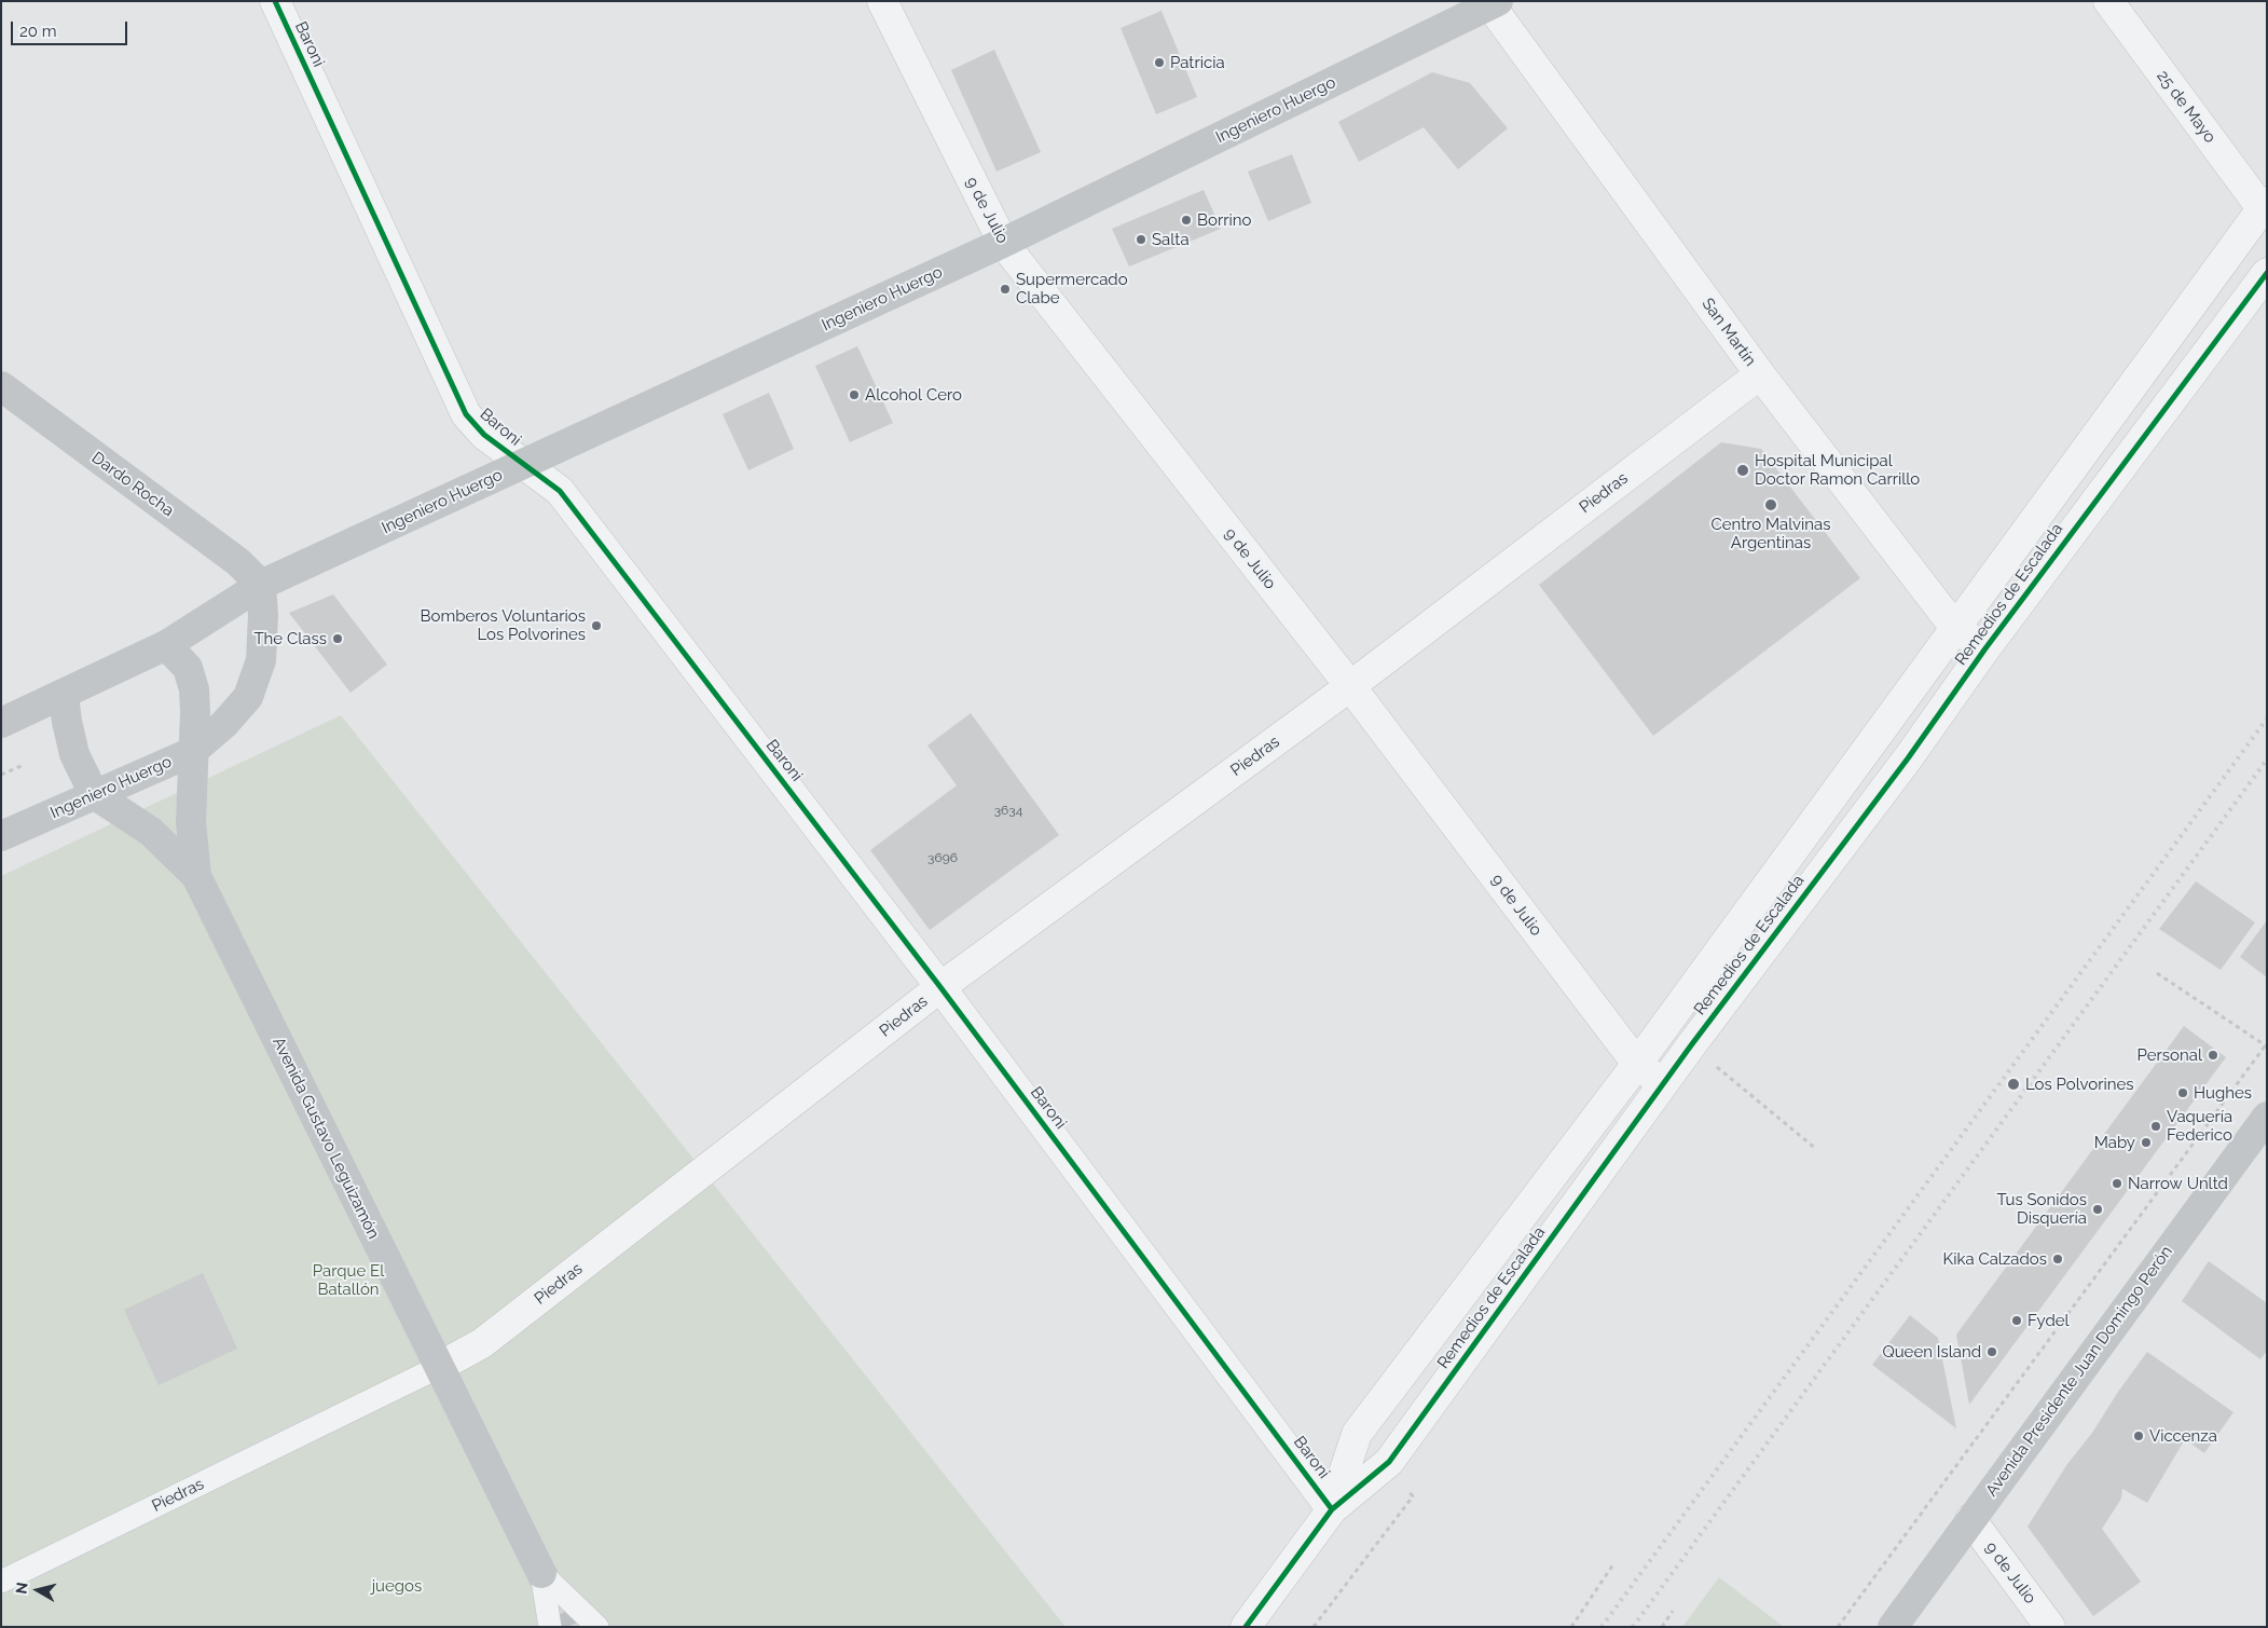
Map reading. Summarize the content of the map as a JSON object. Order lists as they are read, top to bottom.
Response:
{
  "streets": {
    "street": [
      "Baroni",
      "25 de Mayo",
      "Ingeniero Huergo",
      "9 de Julio",
      "San Martín",
      "Dardo Rocha",
      "Piedras",
      "Remedios de Escalada",
      "Avenida Gustavo Leguizamón",
      "Avenida Presidente Juan Domingo Perón"
    ]
  },
  "crossings": [
    ["Baroni", "Ingeniero Huergo"],
    ["Baroni", "Piedras"],
    ["Baroni", "Remedios de Escalada"],
    ["25 de Mayo", "Remedios de Escalada"],
    ["Ingeniero Huergo", "9 de Julio"],
    ["Ingeniero Huergo", "San Martín"],
    ["Ingeniero Huergo", "Dardo Rocha"],
    ["9 de Julio", "Piedras"],
    ["9 de Julio", "Remedios de Escalada"],
    ["9 de Julio", "Avenida Presidente Juan Domingo Perón"],
    ["San Martín", "Piedras"],
    ["San Martín", "Remedios de Escalada"],
    ["Piedras", "Avenida Gustavo Leguizamón"]
  ],
  "parks": ["Parque El Batallón", "juegos"],
  "places": [
    "Patricia",
    "Borrino",
    "Salta",
    "Supermercado Clabe",
    "Alcohol Cero",
    "Hospital Municipal Doctor Ramon Carrillo",
    "Centro Malvinas Argentinas",
    "Bomberos Voluntarios Los Polvorines",
    "The Class",
    "Personal",
    "Los Polvorines",
    "Hughes",
    "Vaquería Federico",
    "Maby",
    "Narrow Unltd",
    "Tus Sonidos Disquería",
    "Kika Calzados",
    "Fydel",
    "Queen Island",
    "Viccenza"
  ],
  "house_numbers": ["3634", "3696"],
  "scale_bar": "20 m",
  "north": "left"
}
